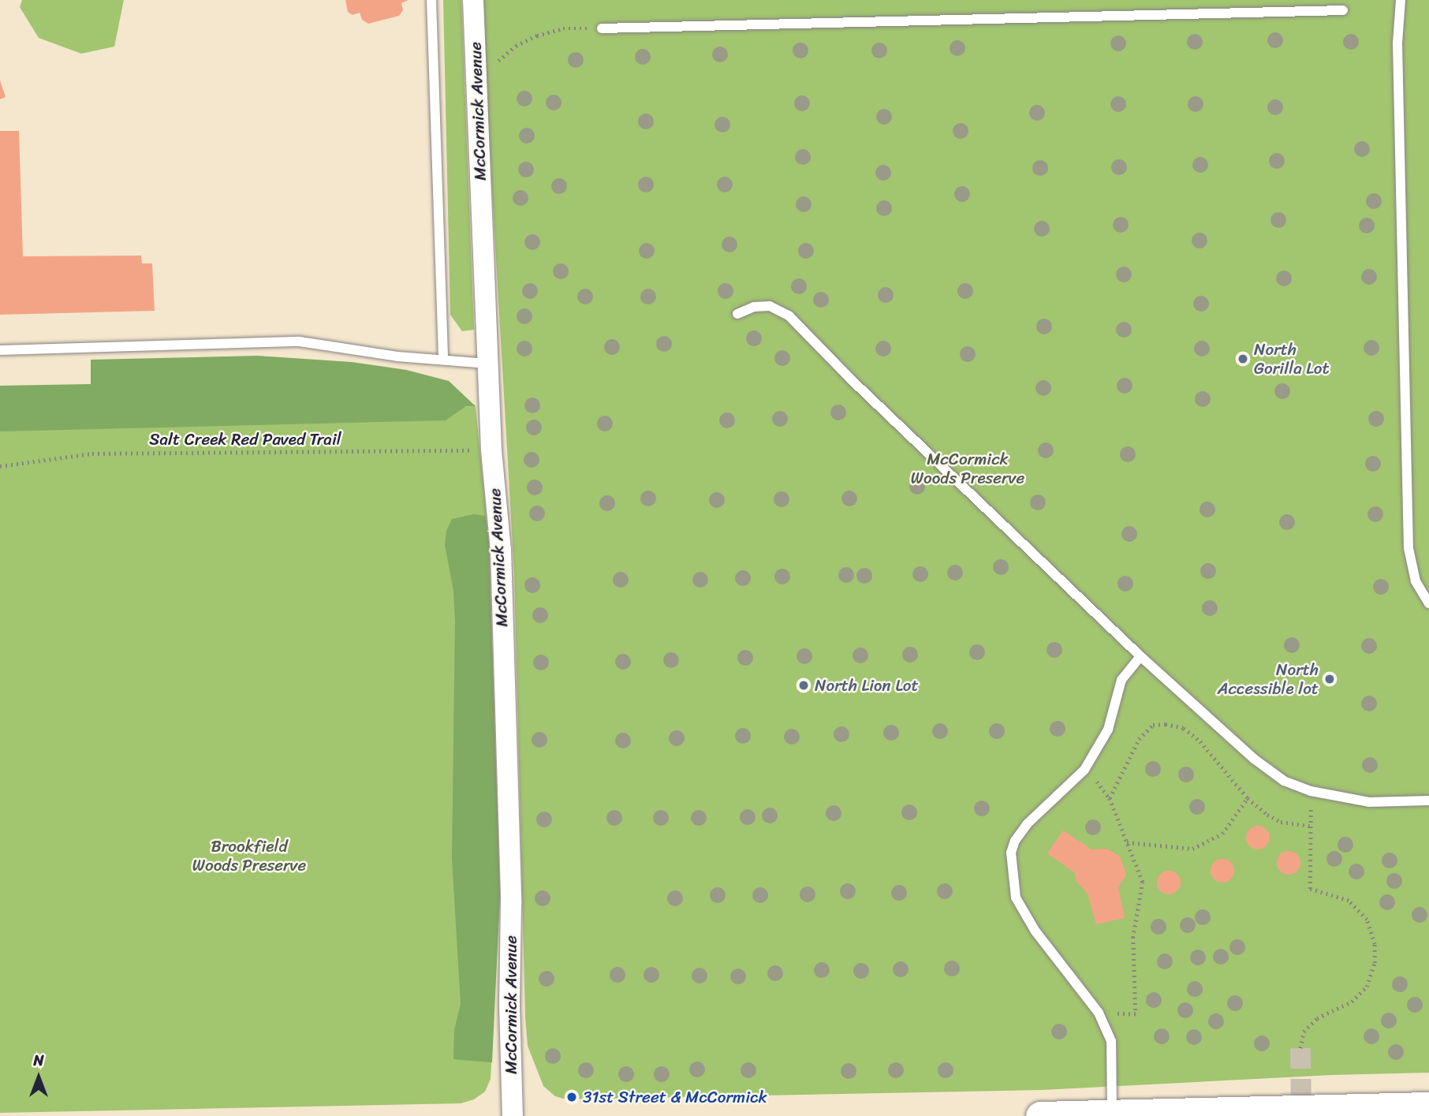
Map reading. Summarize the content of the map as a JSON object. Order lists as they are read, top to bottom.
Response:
{
  "streets": {
    "street": ["McCormick Avenue"],
    "path": ["Salt Creek Red Paved Trail"]
  },
  "crossings": [
    ["McCormick Avenue", "Salt Creek Red Paved Trail"]
  ],
  "parks": ["McCormick Woods Preserve", "Brookfield Woods Preserve"],
  "places": [
    "North Gorilla Lot",
    "North Accessible lot",
    "North Lion Lot",
    "31st Street & McCormick"
  ],
  "north": "top"
}
